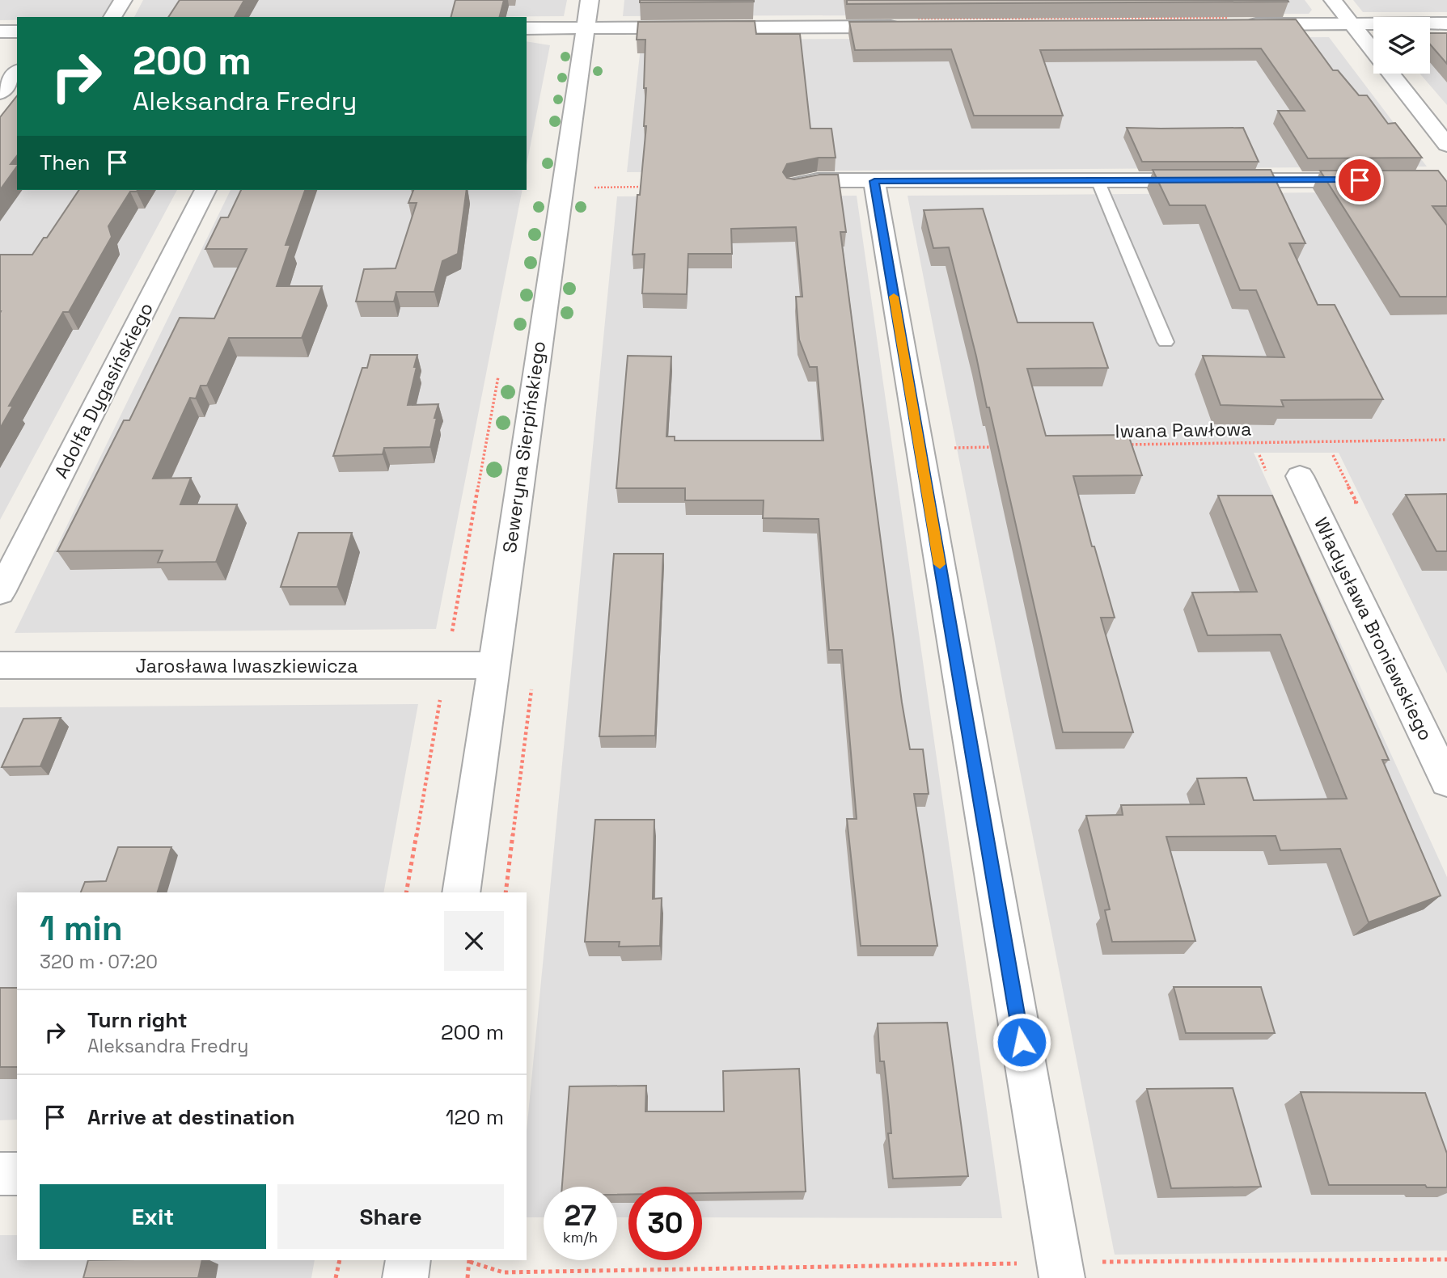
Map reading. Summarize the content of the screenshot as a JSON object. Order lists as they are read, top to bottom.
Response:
{
  "streets": {
    "street": [
      "Adolfa Dygasińskiego",
      "Seweryna Sierpińskiego",
      "Władysława Broniewskiego",
      "Jarosława Iwaszkiewicza"
    ],
    "path": ["Iwana Pawłowa"]
  },
  "crossings": [
    ["Seweryna Sierpińskiego", "Jarosława Iwaszkiewicza"]
  ],
  "page": {
    "turn": ["200 m", "Aleksandra Fredry"],
    "then": "Then",
    "heading": ["1 min", "320 m · 07:20"],
    "list": [
      {
        "name": "Turn right",
        "note": "Aleksandra Fredry",
        "value": "200 m"
      },
      {
        "name": "Arrive at destination",
        "value": "120 m"
      }
    ],
    "buttons": ["Exit", "Share"],
    "speed": "27 km/h",
    "limit": "30"
  }
}
